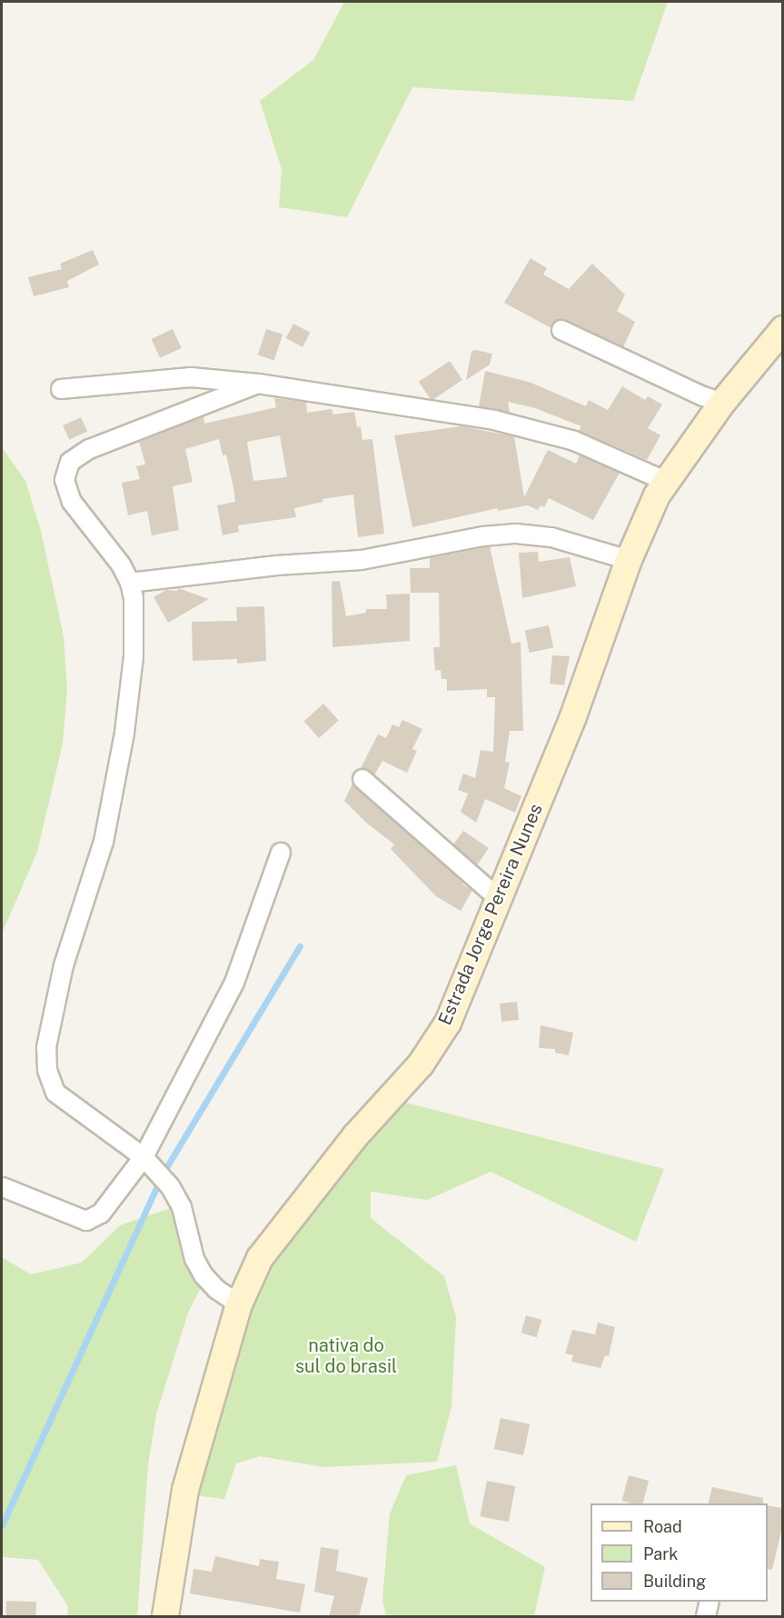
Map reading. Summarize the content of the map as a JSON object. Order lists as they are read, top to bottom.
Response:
{
  "streets": {
    "street": ["Estrada Jorge Pereira Nunes"]
  },
  "parks": ["nativa do sul do brasil"],
  "legend": ["Road", "Park", "Building"]
}
